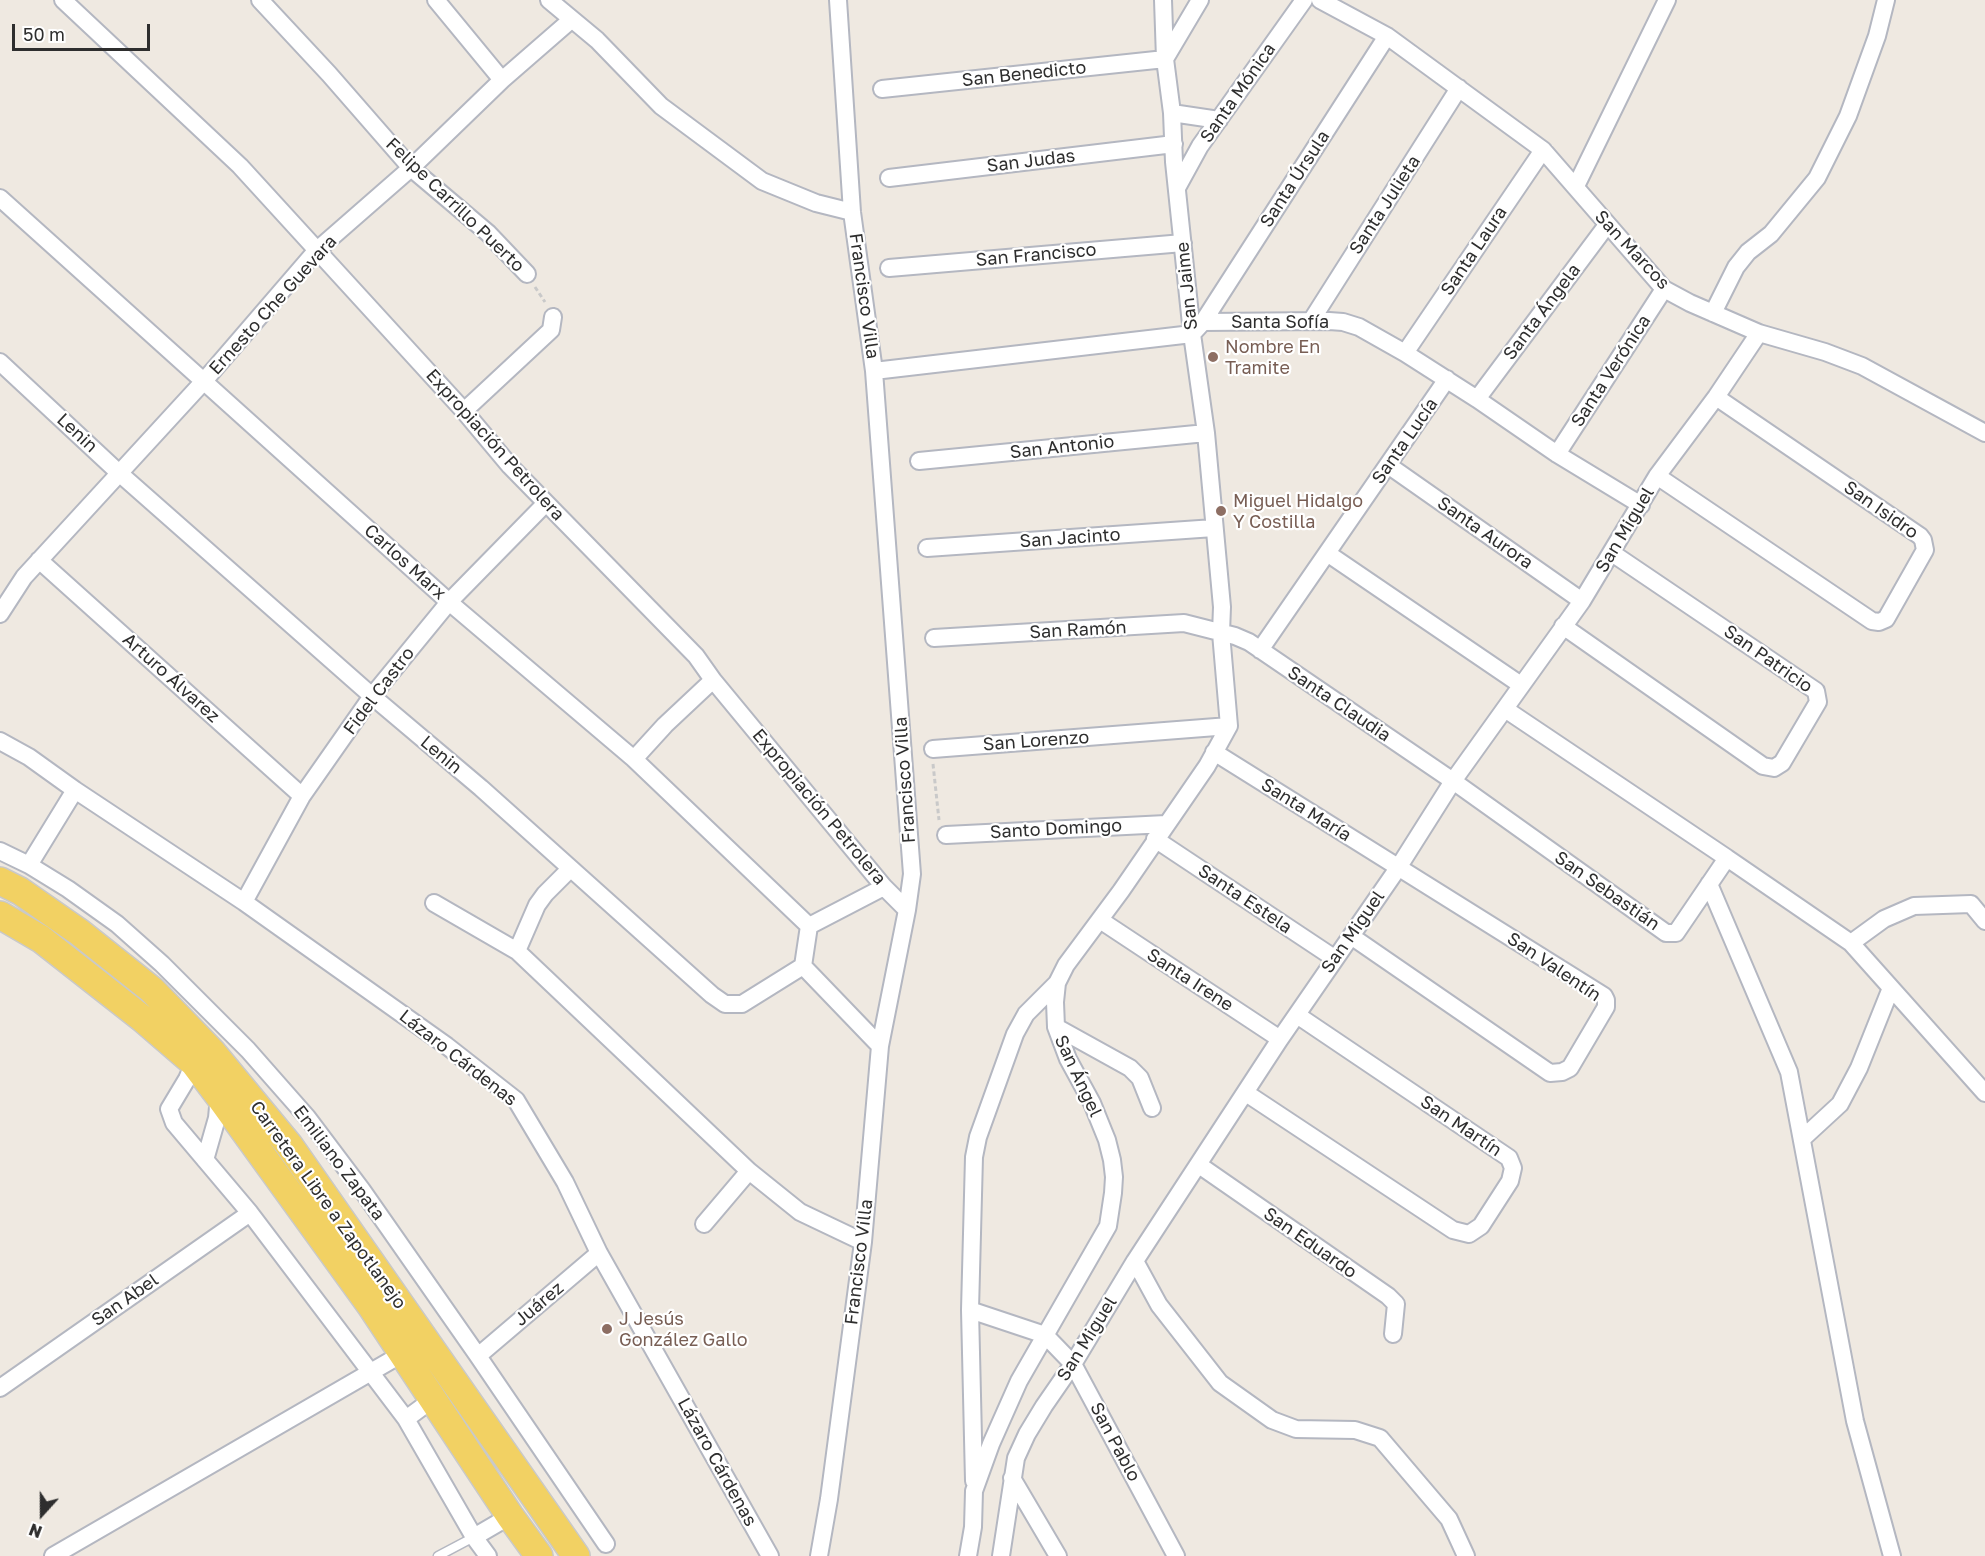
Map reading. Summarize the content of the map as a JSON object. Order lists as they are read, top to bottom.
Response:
{
  "streets": {
    "main road": ["Carretera Libre a Zapotlanejo"],
    "street": [
      "San Benedicto",
      "Santa Mónica",
      "San Judas",
      "Santa Úrsula",
      "Felipe Carrillo Puerto",
      "Santa Julieta",
      "San Marcos",
      "Santa Laura",
      "San Francisco",
      "San Jaime",
      "Francisco Villa",
      "Ernesto Che Guevara",
      "Santa Ángela",
      "Santa Sofía",
      "Santa Verónica",
      "Lenin",
      "Santa Lucía",
      "Expropiación Petrolera",
      "San Antonio",
      "San Isidro",
      "San Miguel",
      "Santa Aurora",
      "San Jacinto",
      "Carlos Marx",
      "San Ramón",
      "San Patricio",
      "Arturo Álvarez",
      "Fidel Castro",
      "Santa Claudia",
      "San Lorenzo",
      "Santa María",
      "Santo Domingo",
      "San Sebastián",
      "Santa Estela",
      "San Valentín",
      "Santa Irene",
      "Lázaro Cárdenas",
      "San Ángel",
      "San Martín",
      "Emiliano Zapata",
      "San Eduardo",
      "San Abel",
      "Juárez",
      "San Pablo"
    ]
  },
  "crossings": [
    ["San Benedicto", "San Jaime"],
    ["Santa Mónica", "San Jaime"],
    ["San Judas", "San Jaime"],
    ["Santa Úrsula", "San Marcos"],
    ["Santa Úrsula", "San Jaime"],
    ["Santa Úrsula", "Santa Sofía"],
    ["Felipe Carrillo Puerto", "Ernesto Che Guevara"],
    ["Santa Julieta", "San Marcos"],
    ["Santa Julieta", "Santa Sofía"],
    ["San Marcos", "Santa Laura"],
    ["San Marcos", "Santa Ángela"],
    ["San Marcos", "Santa Verónica"],
    ["San Marcos", "San Miguel"],
    ["Santa Laura", "Santa Sofía"],
    ["San Francisco", "San Jaime"],
    ["San Jaime", "Santa Sofía"],
    ["San Jaime", "San Antonio"],
    ["San Jaime", "San Jacinto"],
    ["San Jaime", "San Ramón"],
    ["San Jaime", "Santa Claudia"],
    ["Francisco Villa", "Santa Sofía"],
    ["Francisco Villa", "Expropiación Petrolera"],
    ["Ernesto Che Guevara", "Lenin"],
    ["Ernesto Che Guevara", "Expropiación Petrolera"],
    ["Ernesto Che Guevara", "Carlos Marx"],
    ["Ernesto Che Guevara", "Arturo Álvarez"],
    ["Santa Ángela", "Santa Sofía"],
    ["Santa Sofía", "Santa Verónica"],
    ["Santa Sofía", "Santa Lucía"],
    ["Santa Sofía", "San Miguel"],
    ["Lenin", "Fidel Castro"],
    ["Santa Lucía", "Santa Aurora"],
    ["Santa Lucía", "Santa Claudia"],
    ["Expropiación Petrolera", "Fidel Castro"],
    ["San Isidro", "San Miguel"],
    ["San Miguel", "Santa Aurora"],
    ["San Miguel", "San Patricio"],
    ["San Miguel", "Santa Claudia"],
    ["San Miguel", "Santa María"],
    ["San Miguel", "San Sebastián"],
    ["San Miguel", "Santa Estela"],
    ["San Miguel", "San Valentín"],
    ["San Miguel", "Santa Irene"],
    ["San Miguel", "San Martín"],
    ["San Miguel", "San Eduardo"],
    ["San Miguel", "San Pablo"],
    ["Carlos Marx", "Fidel Castro"],
    ["San Ramón", "Santa Claudia"],
    ["Arturo Álvarez", "Fidel Castro"],
    ["Fidel Castro", "Lázaro Cárdenas"],
    ["Santa Claudia", "San Sebastián"],
    ["San Lorenzo", "San Ángel"],
    ["Santa María", "San Valentín"],
    ["Santa María", "San Ángel"],
    ["Santo Domingo", "San Ángel"],
    ["Santa Estela", "San Ángel"],
    ["Santa Irene", "San Ángel"],
    ["Lázaro Cárdenas", "Juárez"],
    ["San Ángel", "San Pablo"],
    ["Emiliano Zapata", "Juárez"]
  ],
  "places": ["Nombre En Tramite", "Miguel Hidalgo Y Costilla", "J Jesús González Gallo"],
  "scale_bar": "50 m",
  "north": "bottom"
}
